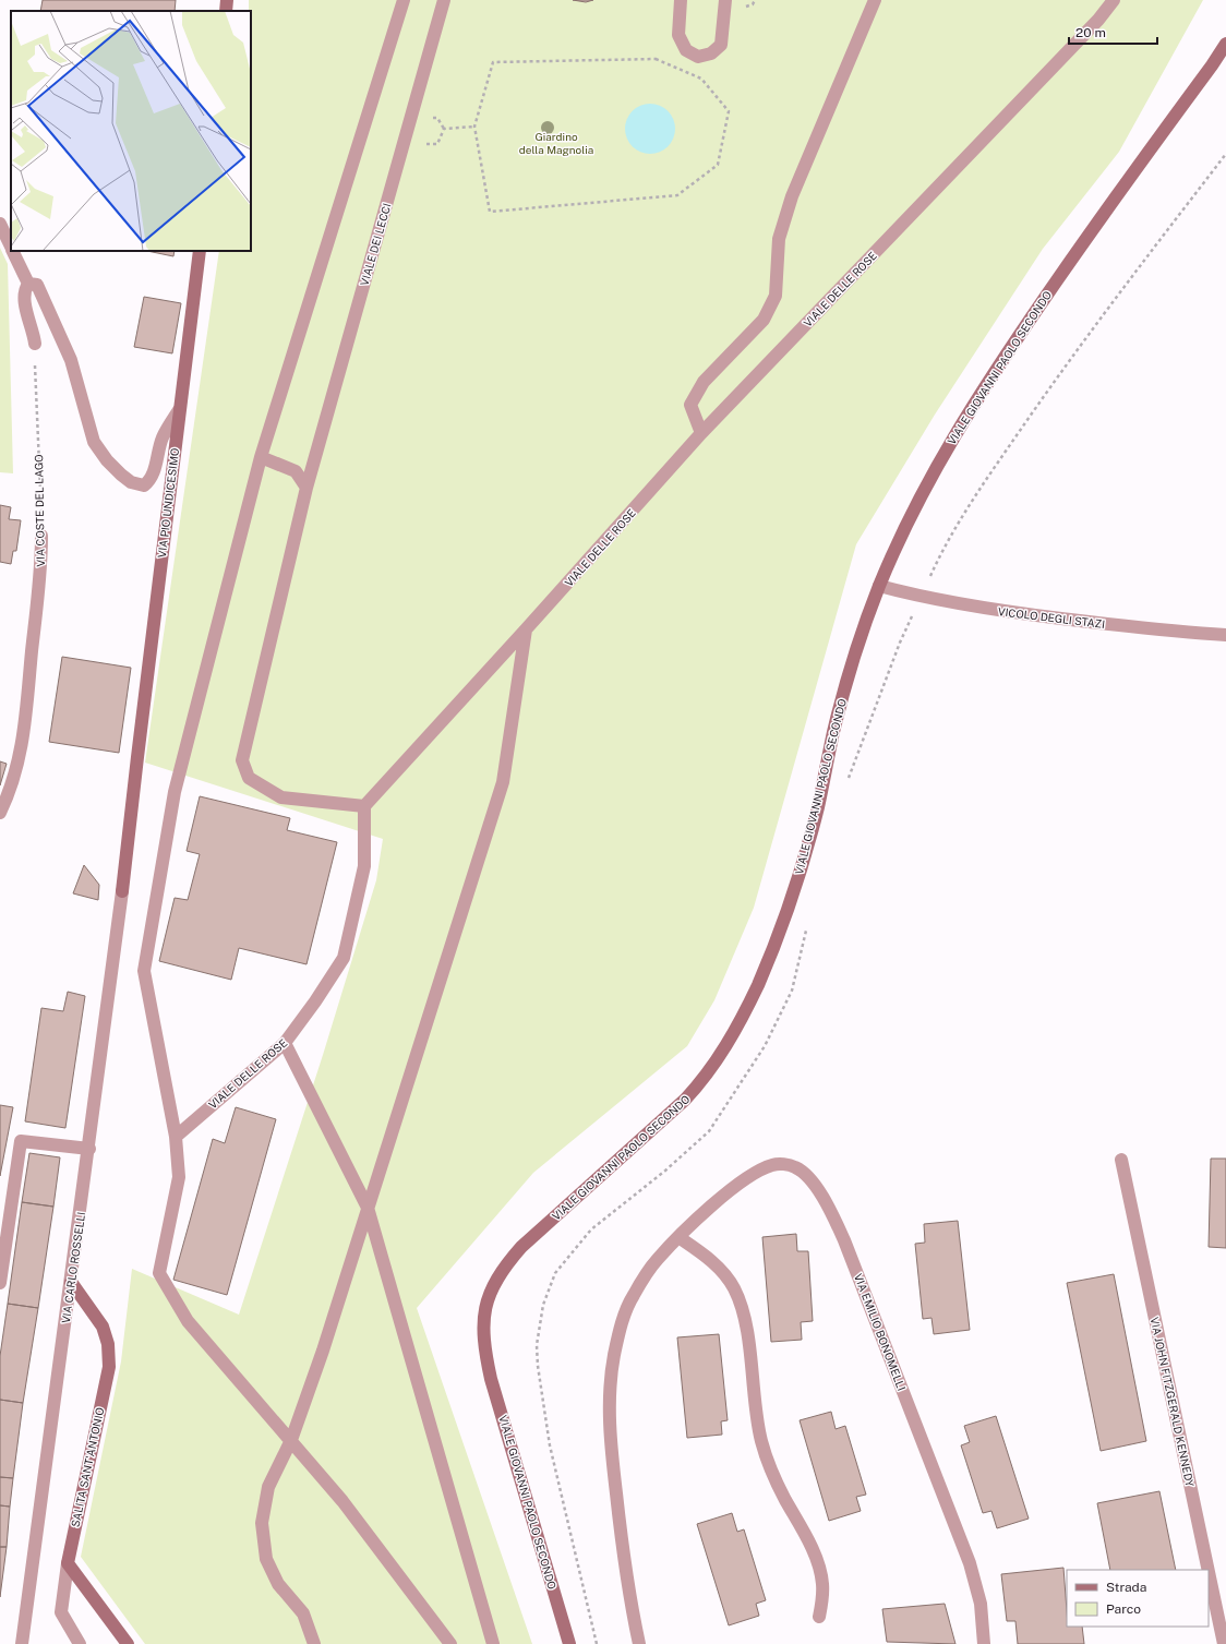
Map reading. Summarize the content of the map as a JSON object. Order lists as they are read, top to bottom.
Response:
{
  "streets": {
    "main road": ["VIALE GIOVANNI PAOLO SECONDO", "VIA PIO UNDICESIMO", "SALITA SANT'ANTONIO"],
    "street": [
      "VIALE DEI LECCI",
      "VIALE DELLE ROSE",
      "VIA COSTE DEL LAGO",
      "VICOLO DEGLI STAZI",
      "VIA CARLO ROSSELLI",
      "VIA EMILIO BONOMELLI",
      "VIA JOHN FITZGERALD KENNEDY"
    ]
  },
  "crossings": [
    ["VIALE DEI LECCI", "VIALE DELLE ROSE"],
    ["VIALE GIOVANNI PAOLO SECONDO", "VICOLO DEGLI STAZI"],
    ["VIA PIO UNDICESIMO", "VIA CARLO ROSSELLI"],
    ["VIA CARLO ROSSELLI", "SALITA SANT'ANTONIO"]
  ],
  "parks": ["Giardino della Magnolia"],
  "legend": ["Strada", "Parco"],
  "scale_bar": "20 m"
}
